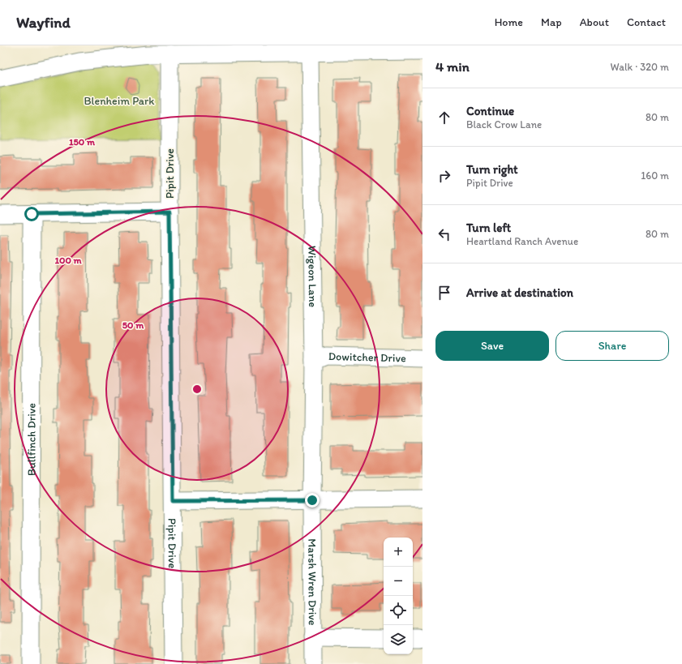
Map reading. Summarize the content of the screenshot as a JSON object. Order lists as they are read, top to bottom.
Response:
{
  "streets": {
    "street": [
      "Pipit Drive",
      "Wigeon Lane",
      "Dowitcher Drive",
      "Bullfinch Drive",
      "Marsh Wren Drive"
    ]
  },
  "crossings": [
    ["Wigeon Lane", "Dowitcher Drive"],
    ["Wigeon Lane", "Marsh Wren Drive"]
  ],
  "parks": ["Blenheim Park"],
  "page": {
    "header": "Wayfind",
    "nav": [
      "Home",
      "Map",
      "About",
      "Contact"
    ],
    "heading": ["4 min", "Walk · 320 m"],
    "list": [
      ["Continue", "Black Crow Lane", "80 m"],
      ["Turn right", "Pipit Drive", "160 m"],
      ["Turn left", "Heartland Ranch Avenue", "80 m"],
      "Arrive at destination"
    ],
    "buttons": ["Save", "Share"],
    "map_buttons": ["+", "−"]
  },
  "rings": ["150 m", "100 m", "50 m"]
}
